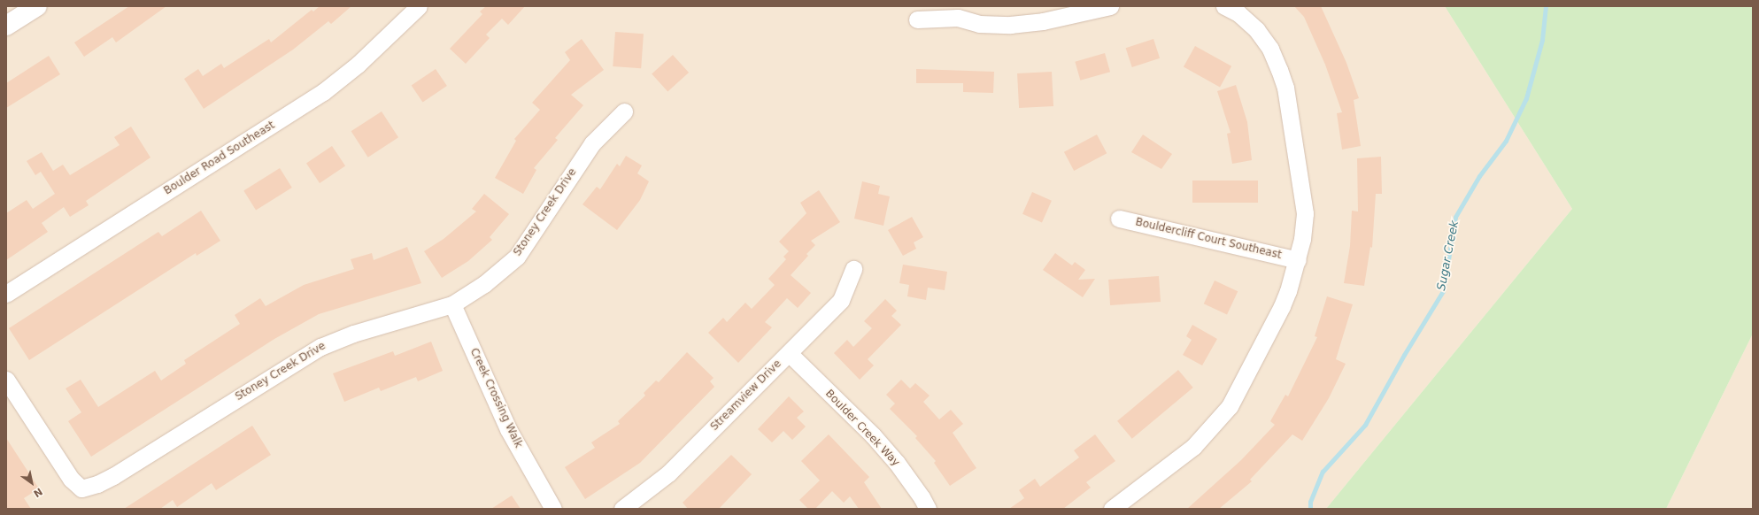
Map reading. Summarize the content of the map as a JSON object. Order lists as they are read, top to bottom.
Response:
{
  "streets": {
    "street": [
      "Boulder Road Southeast",
      "Stoney Creek Drive",
      "Bouldercliff Court Southeast",
      "Streamview Drive",
      "Creek Crossing Walk",
      "Boulder Creek Way"
    ]
  },
  "crossings": [
    ["Stoney Creek Drive", "Creek Crossing Walk"],
    ["Streamview Drive", "Boulder Creek Way"]
  ],
  "water": ["Sugar Creek"],
  "north": "bottom right"
}
